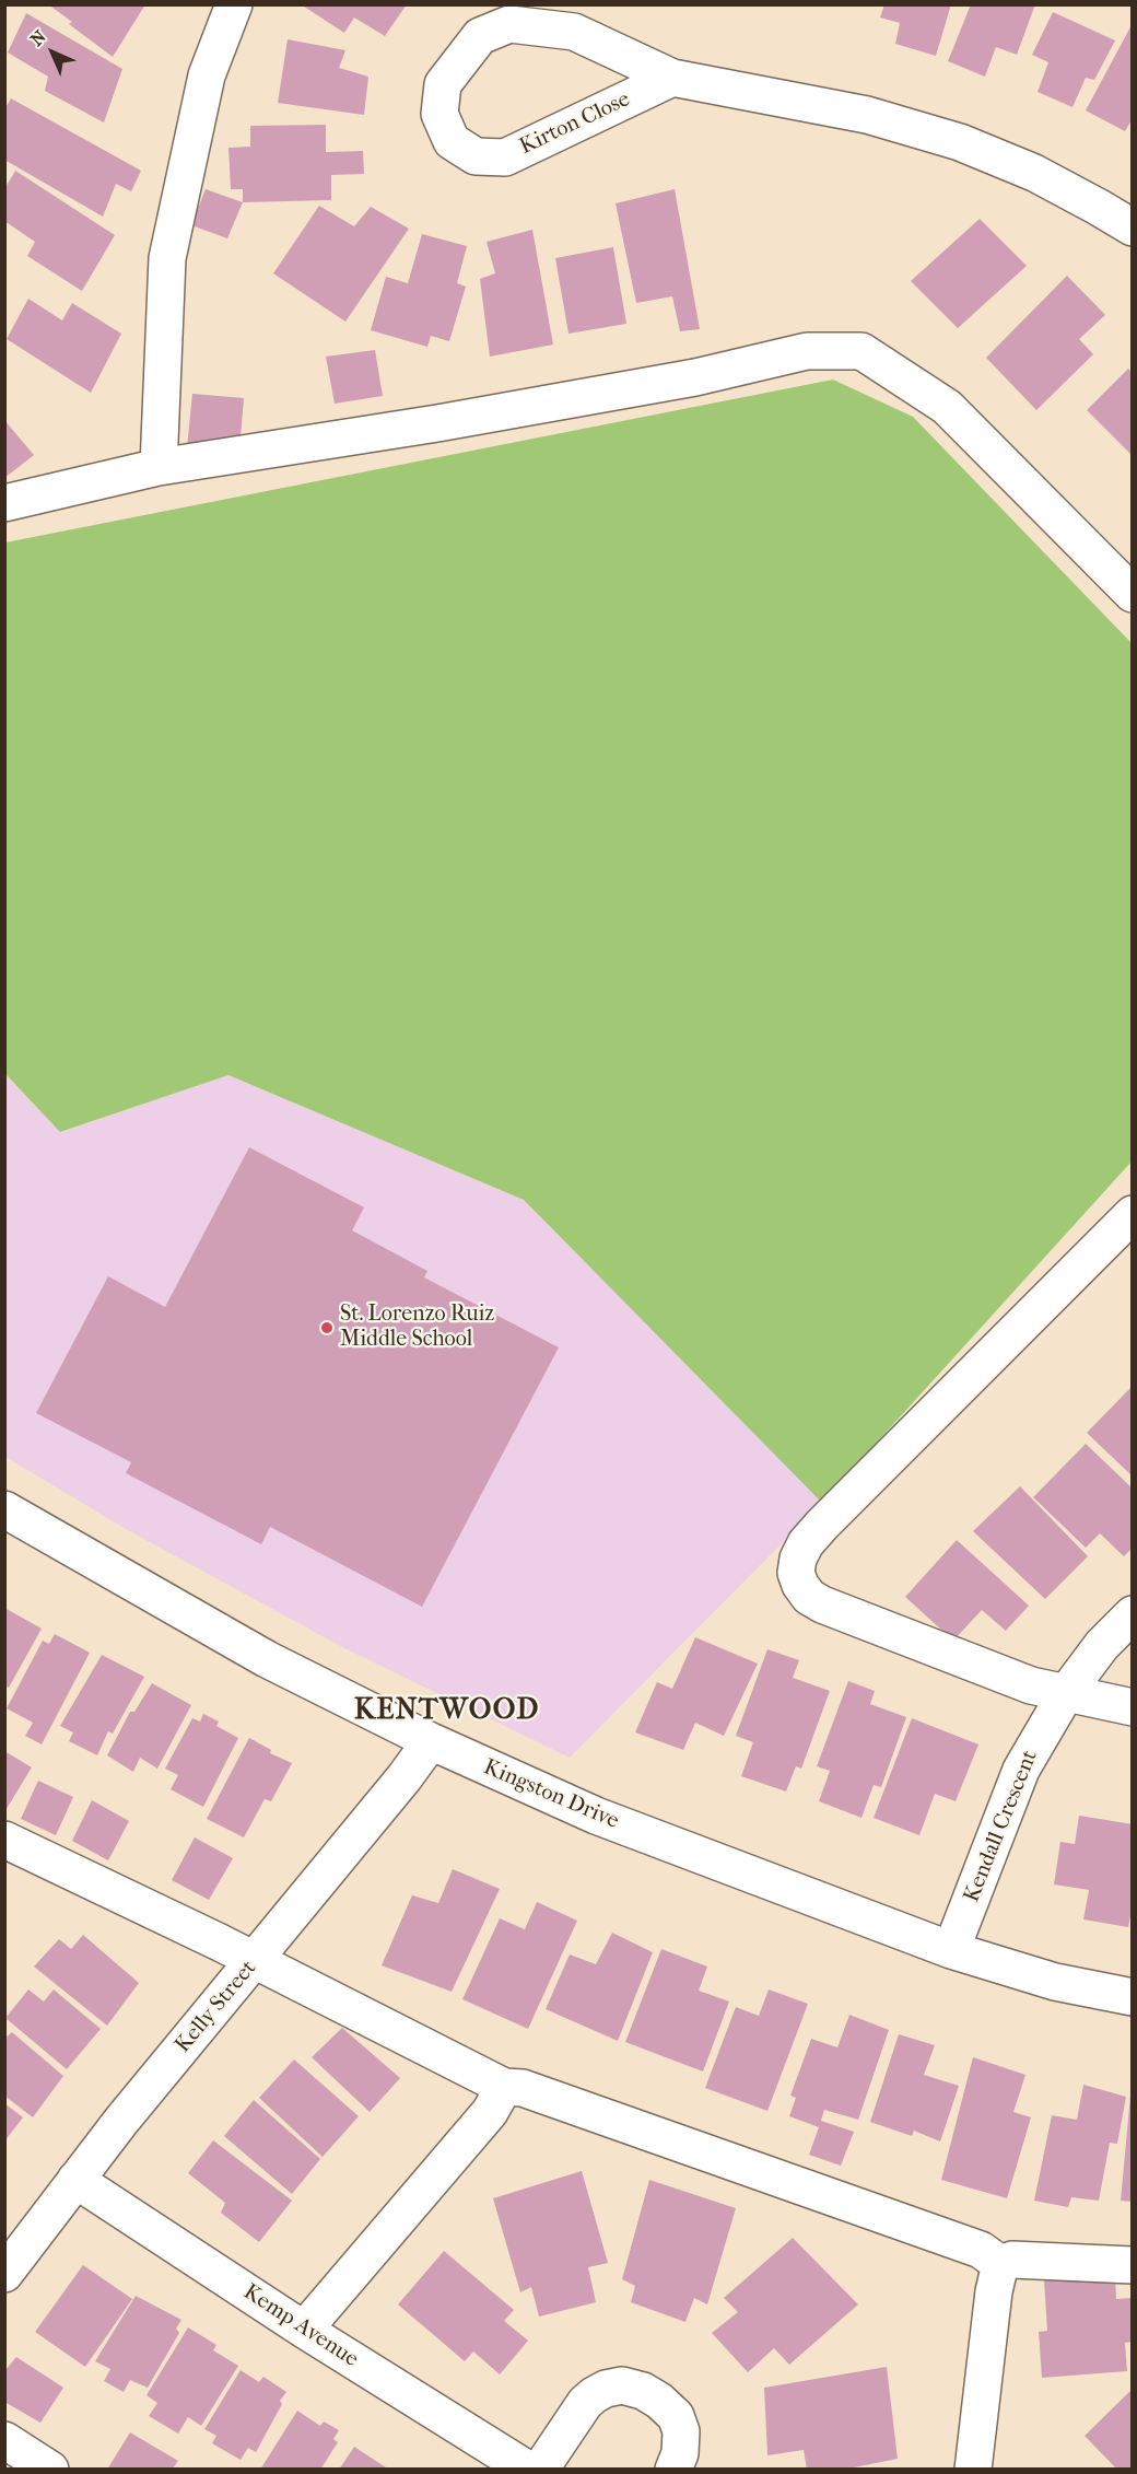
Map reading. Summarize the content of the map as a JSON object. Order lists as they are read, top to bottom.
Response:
{
  "streets": {
    "street": [
      "Kirton Close",
      "Kingston Drive",
      "Kendall Crescent",
      "Kelly Street",
      "Kemp Avenue"
    ]
  },
  "crossings": [
    ["Kingston Drive", "Kendall Crescent"],
    ["Kingston Drive", "Kelly Street"],
    ["Kelly Street", "Kemp Avenue"]
  ],
  "districts": ["KENTWOOD"],
  "places": ["St. Lorenzo Ruiz Middle School"],
  "north": "top left"
}
